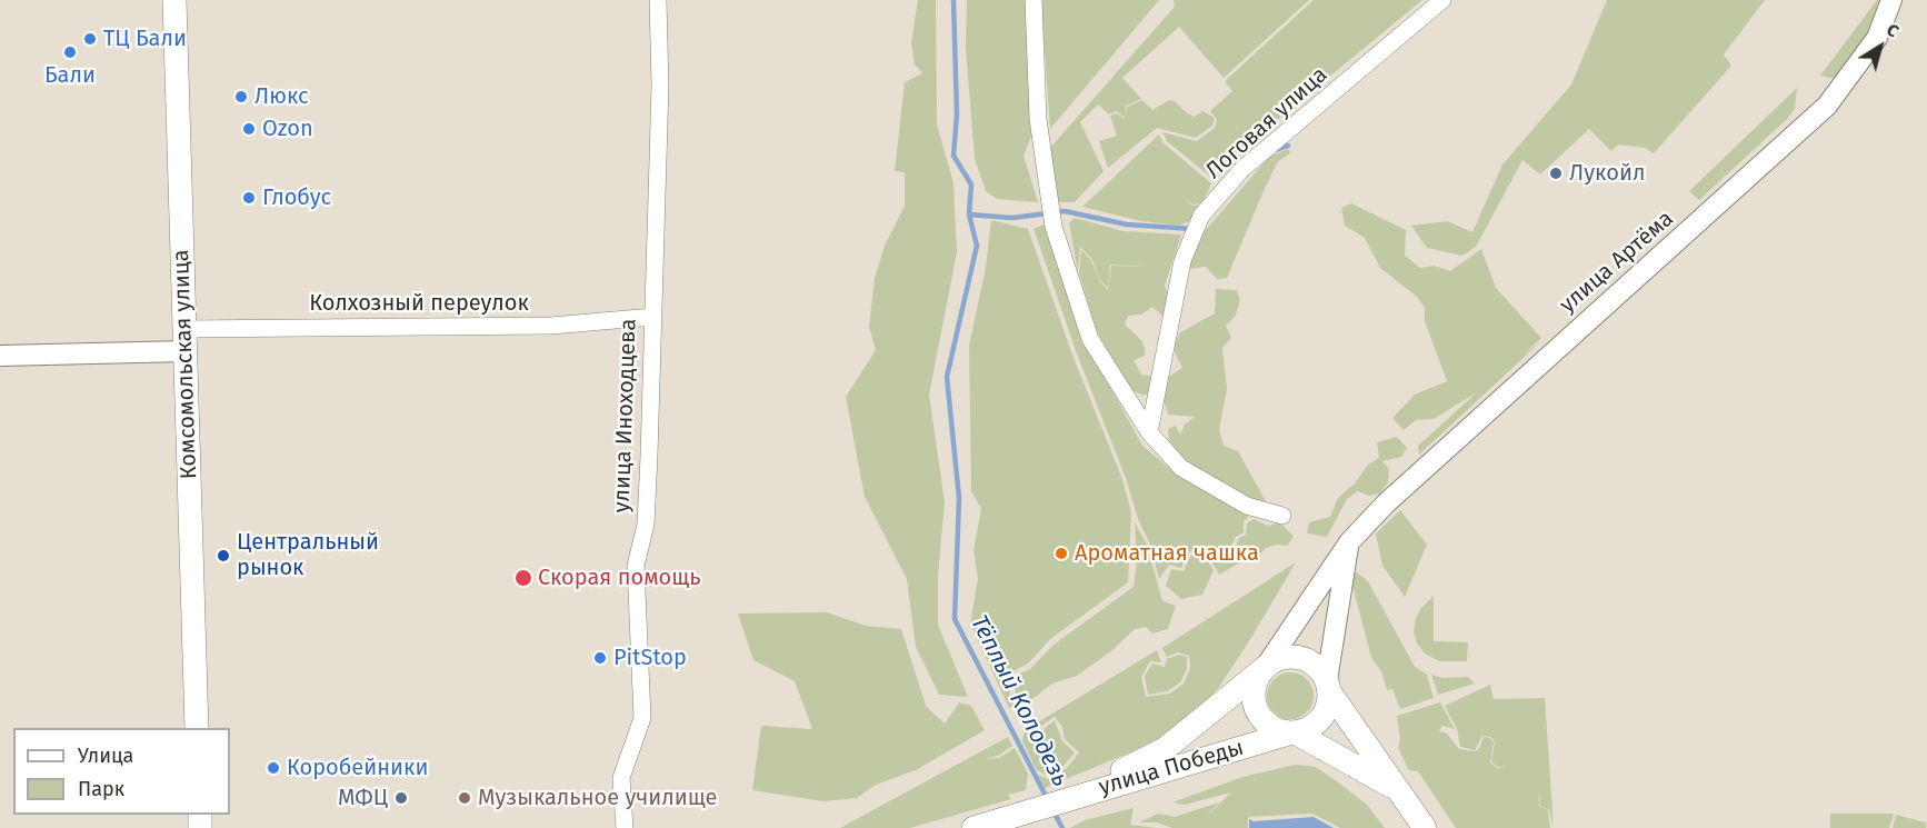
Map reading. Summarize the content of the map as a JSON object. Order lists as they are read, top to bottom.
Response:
{
  "streets": {
    "main road": ["Комсомольская улица", "улица Победы"],
    "street": [
      "Логовая улица",
      "улица Артёма",
      "Колхозный переулок",
      "улица Иноходцева"
    ]
  },
  "crossings": [
    ["улица Артёма", "улица Победы"],
    ["Колхозный переулок", "Комсомольская улица"],
    ["Колхозный переулок", "улица Иноходцева"]
  ],
  "water": ["Тёплый Колодезь"],
  "places": [
    "ТЦ Бали",
    "Бали",
    "Люкс",
    "Ozon",
    "Лукойл",
    "Глобус",
    "Ароматная чашка",
    "Центральный рынок",
    "Скорая помощь",
    "PitStop",
    "Коробейники",
    "МФЦ",
    "Музыкальное училище"
  ],
  "legend": ["Улица", "Парк"],
  "north": "top right"
}
